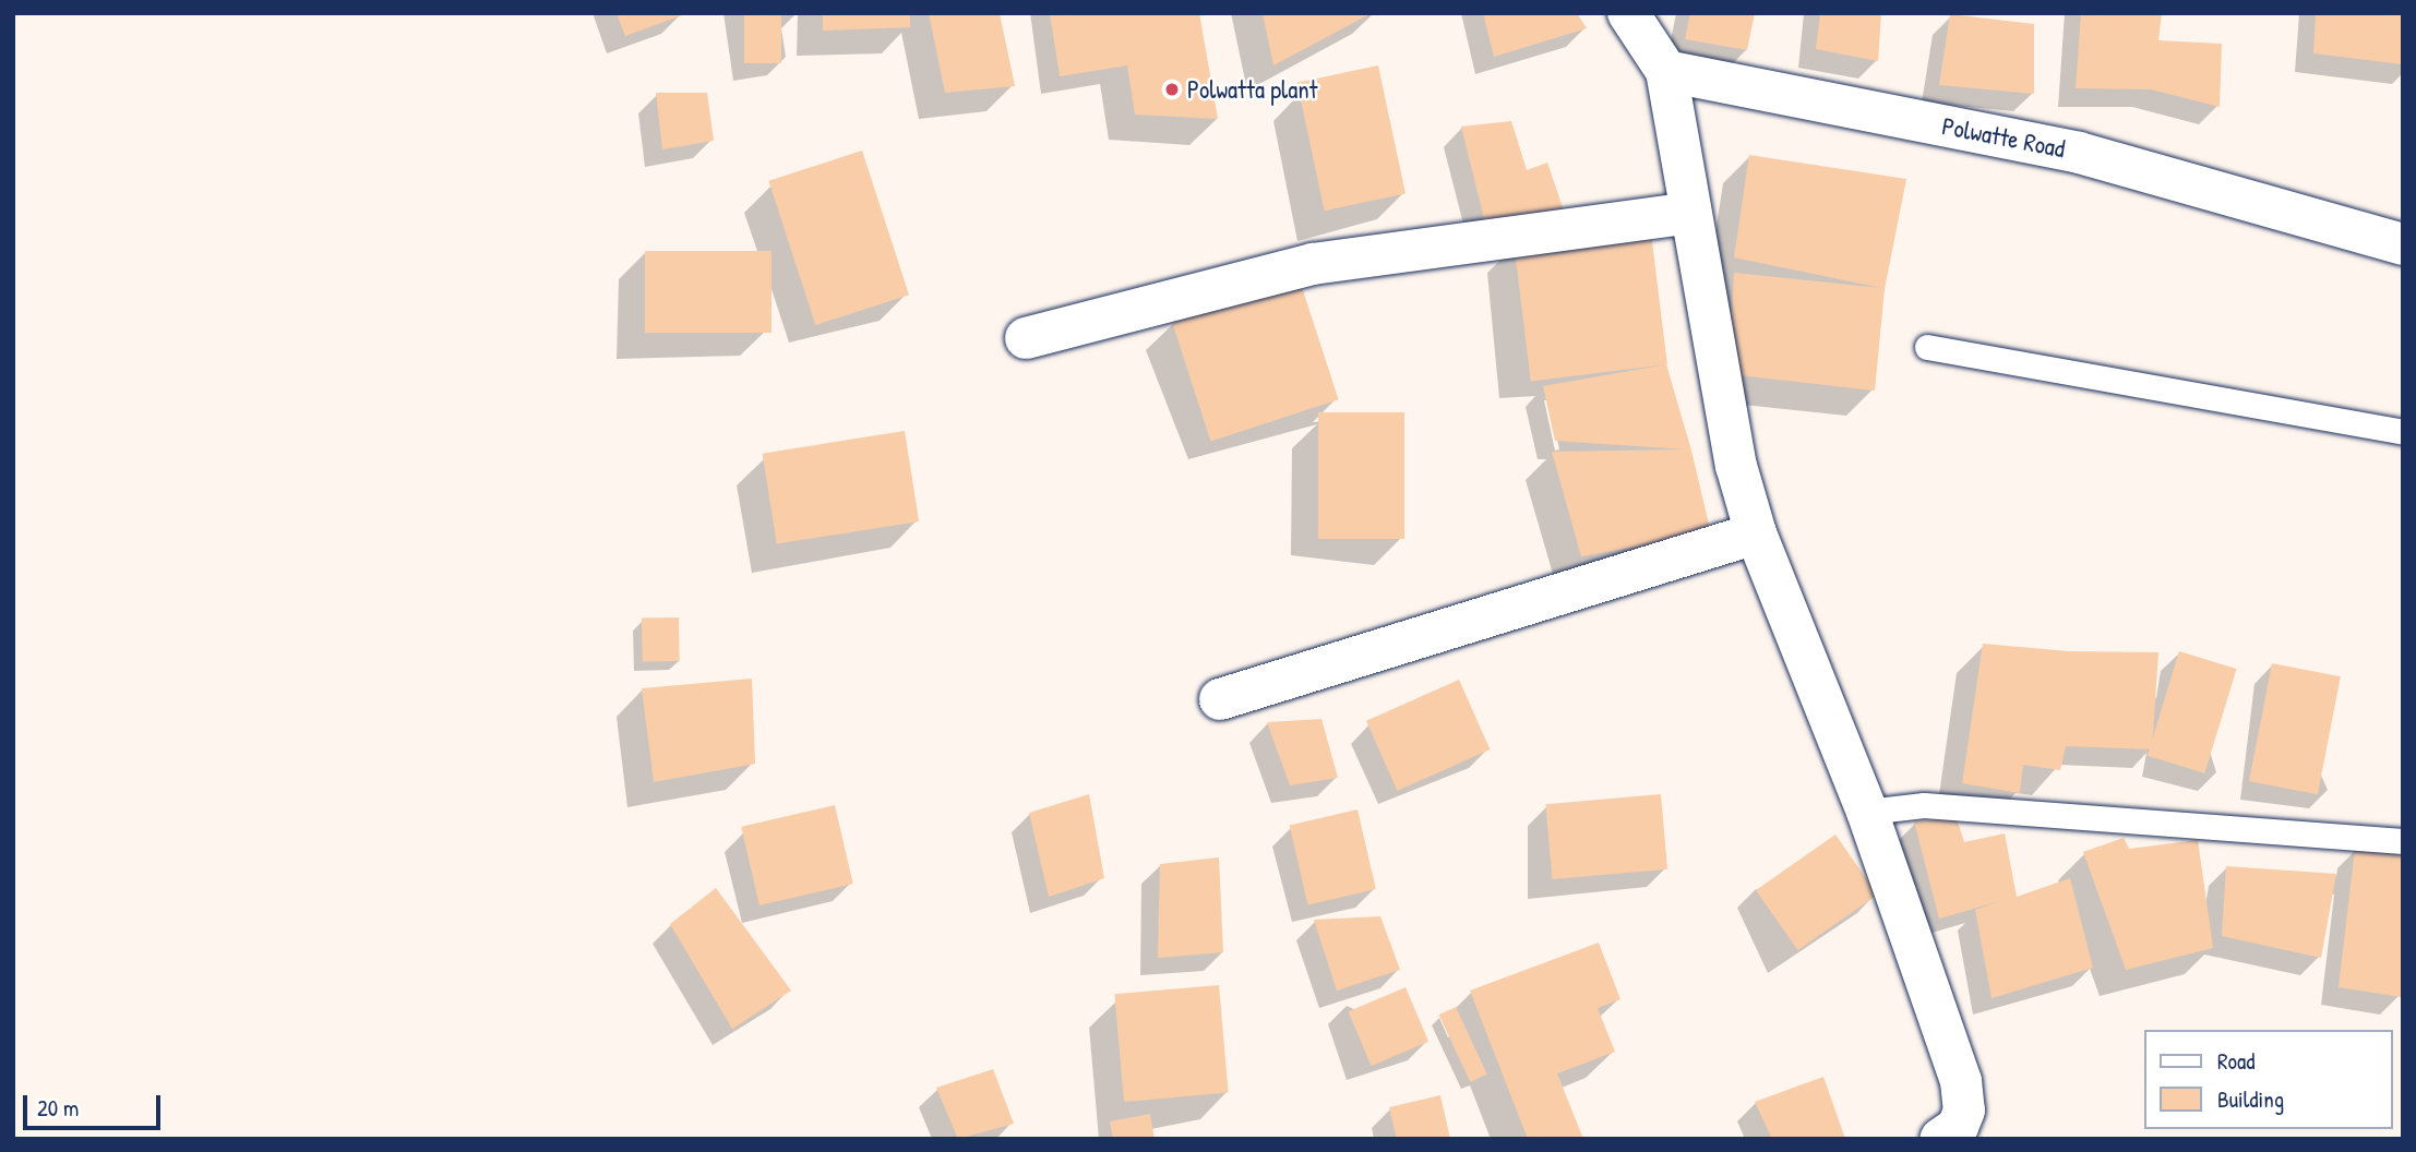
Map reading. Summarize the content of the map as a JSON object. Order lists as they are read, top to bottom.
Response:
{
  "streets": {
    "street": ["Polwatte Road"]
  },
  "places": ["Polwatta plant"],
  "legend": ["Road", "Building"],
  "scale_bar": "20 m"
}
